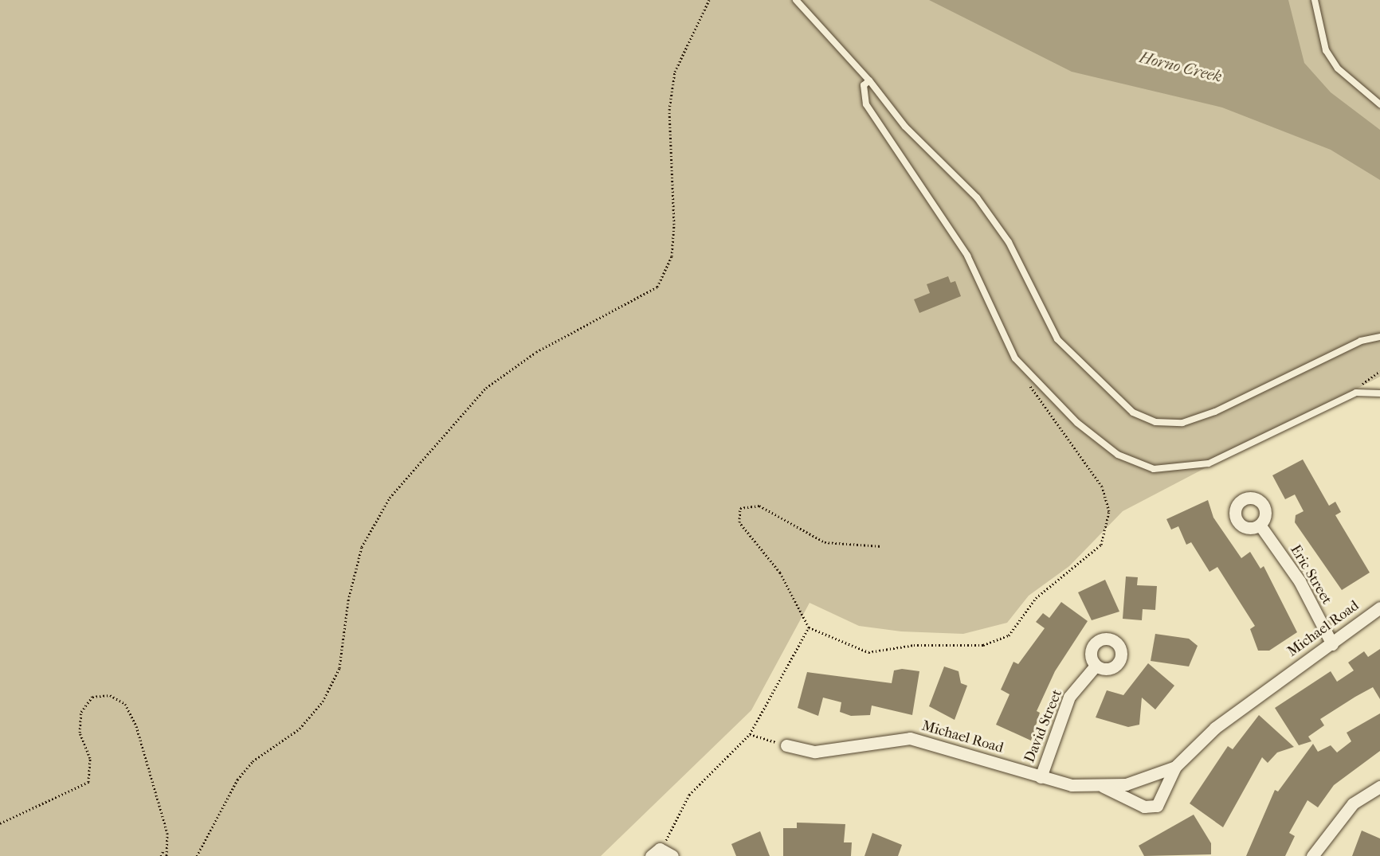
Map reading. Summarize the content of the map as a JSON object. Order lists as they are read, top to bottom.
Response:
{
  "streets": {
    "street": ["Eric Street", "Michael Road", "David Street"]
  },
  "crossings": [
    ["Eric Street", "Michael Road"],
    ["Michael Road", "David Street"]
  ],
  "water": ["Horno Creek"]
}
